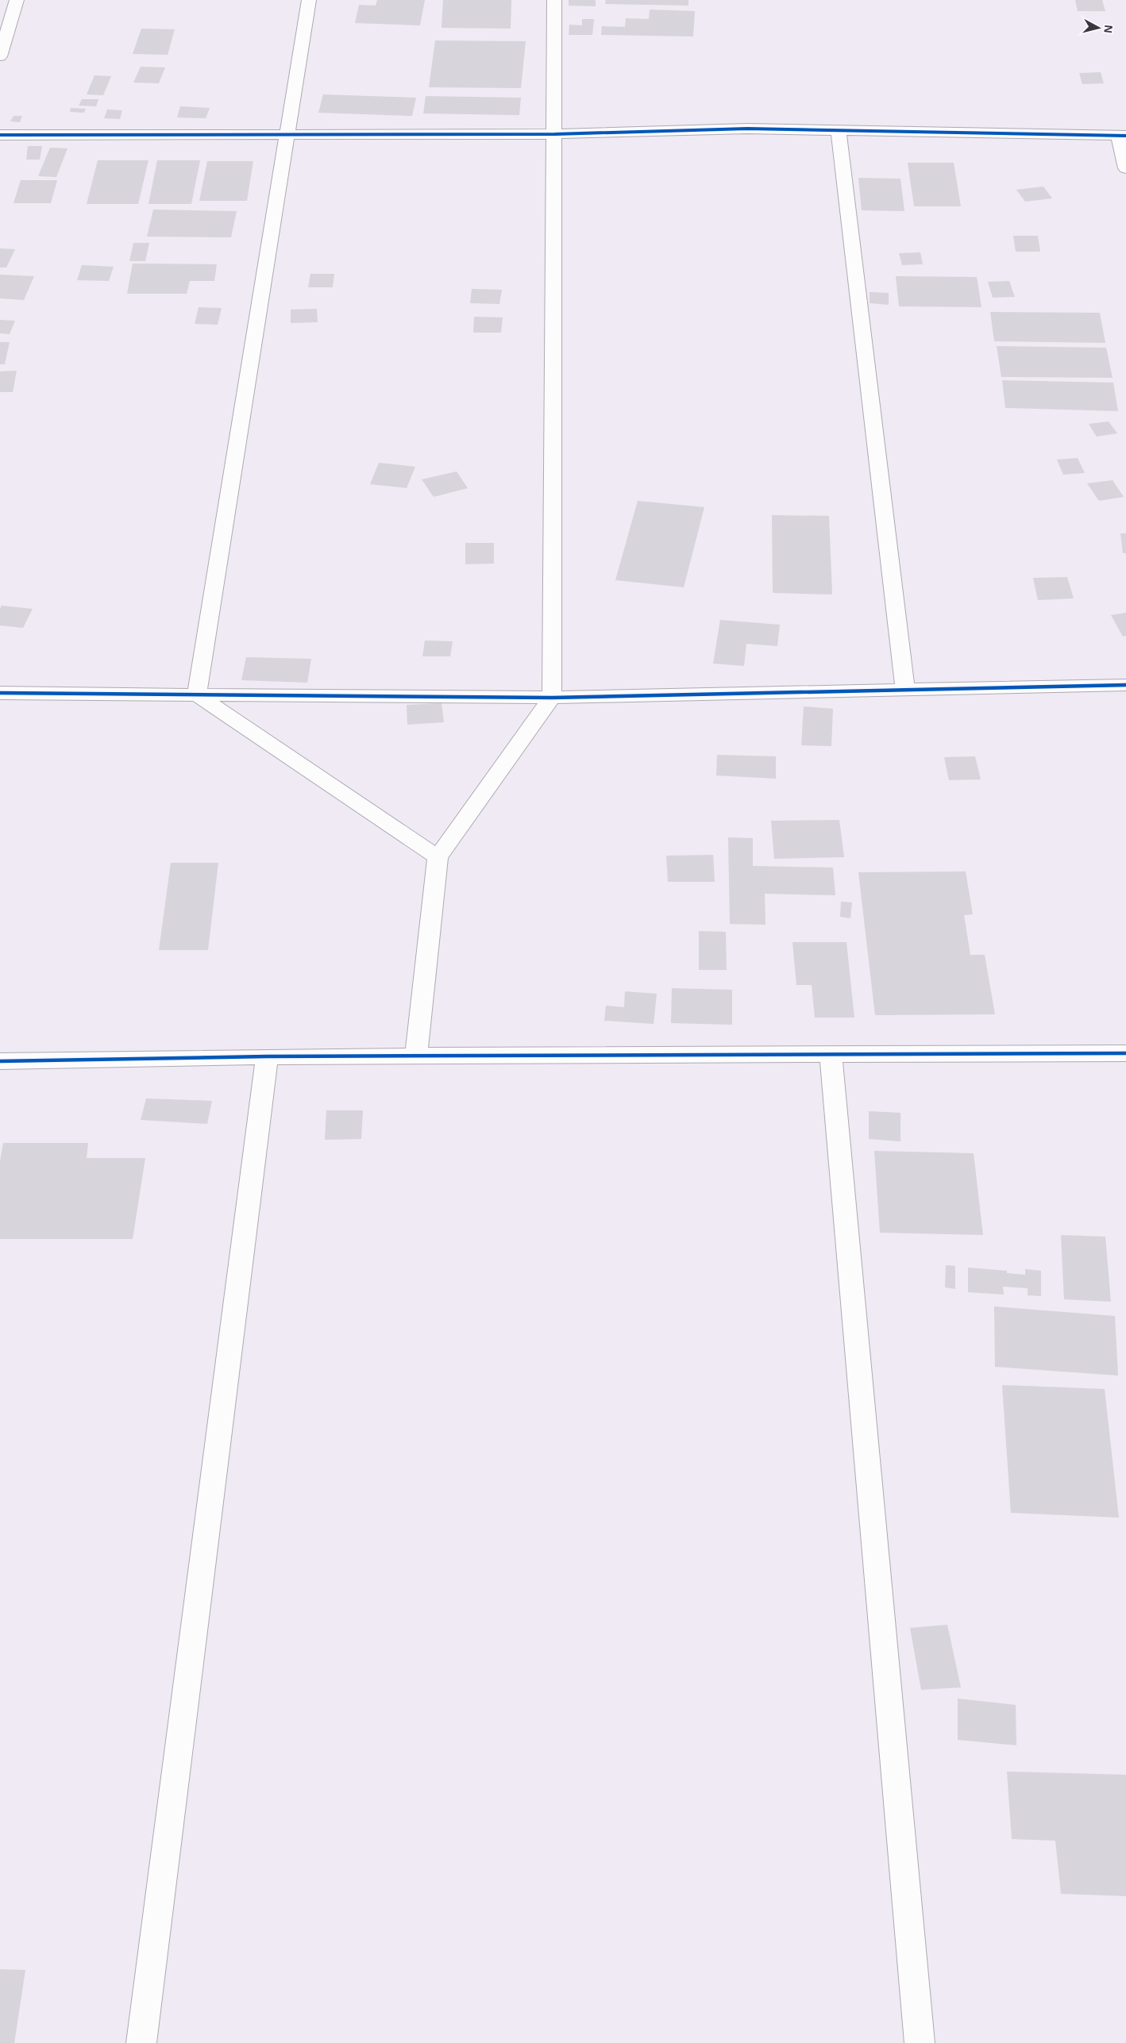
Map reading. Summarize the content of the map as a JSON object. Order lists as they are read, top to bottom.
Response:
{
  "north": "right"
}
